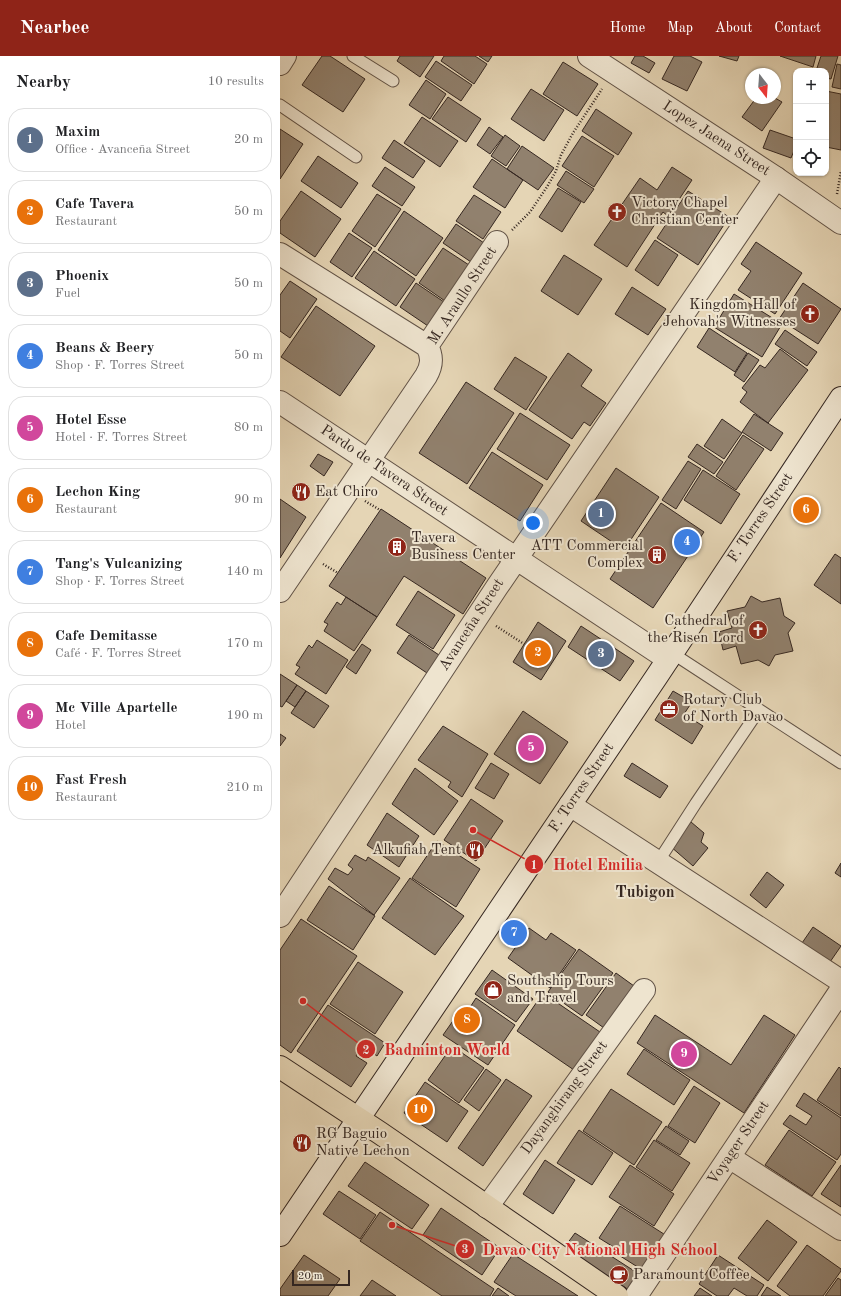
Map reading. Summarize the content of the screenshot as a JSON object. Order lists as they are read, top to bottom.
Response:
{
  "streets": {
    "street": [
      "Lopez Jaena Street",
      "M. Araullo Street",
      "Pardo de Tavera Street",
      "F. Torres Street",
      "Avanceña Street",
      "Dayanghirang Street",
      "Voyager Street"
    ]
  },
  "crossings": [
    ["Lopez Jaena Street", "Avanceña Street"],
    ["M. Araullo Street", "Pardo de Tavera Street"],
    ["Pardo de Tavera Street", "F. Torres Street"],
    ["Pardo de Tavera Street", "Avanceña Street"]
  ],
  "districts": ["Tubigon"],
  "places": {
    "church": ["Victory Chapel Christian Center", "Kingdom Hall of Jehovah's Witnesses", "Cathedral of the Risen Lord"],
    "restaurant": ["Eat Chiro", "Alkufiah Tent", "RG Baguio Native Lechon"],
    "building": ["Tavera Business Center", "ATT Commercial Complex"],
    "office": ["Rotary Club of North Davao"],
    "other": ["Hotel Emilia", "Badminton World", "Davao City National High School"],
    "shop": ["Southship Tours and Travel"],
    "cafe": ["Paramount Coffee"]
  },
  "scale_bar": "20 m",
  "north": "bottom",
  "page": {
    "header": "Nearbee",
    "nav": [
      "Home",
      "Map",
      "About",
      "Contact"
    ],
    "heading": ["Nearby", "10 results"],
    "map_buttons": ["+", "−"],
    "list": [
      {
        "mark": "1",
        "name": "Maxim",
        "note": "Office · Avanceña Street",
        "value": "20 m"
      },
      {
        "mark": "2",
        "name": "Cafe Tavera",
        "note": "Restaurant",
        "value": "50 m"
      },
      {
        "mark": "3",
        "name": "Phoenix",
        "note": "Fuel",
        "value": "50 m"
      },
      {
        "mark": "4",
        "name": "Beans & Beery",
        "note": "Shop · F. Torres Street",
        "value": "50 m"
      },
      {
        "mark": "5",
        "name": "Hotel Esse",
        "note": "Hotel · F. Torres Street",
        "value": "80 m"
      },
      {
        "mark": "6",
        "name": "Lechon King",
        "note": "Restaurant",
        "value": "90 m"
      },
      {
        "mark": "7",
        "name": "Tang's Vulcanizing",
        "note": "Shop · F. Torres Street",
        "value": "140 m"
      },
      {
        "mark": "8",
        "name": "Cafe Demitasse",
        "note": "Café · F. Torres Street",
        "value": "170 m"
      },
      {
        "mark": "9",
        "name": "Mc Ville Apartelle",
        "note": "Hotel",
        "value": "190 m"
      },
      {
        "mark": "10",
        "name": "Fast Fresh",
        "note": "Restaurant",
        "value": "210 m"
      }
    ],
    "pins": [
      "6",
      "1",
      "4",
      "2",
      "3",
      "5",
      "7",
      "8",
      "9",
      "10"
    ],
    "scale": "20 m"
  }
}
